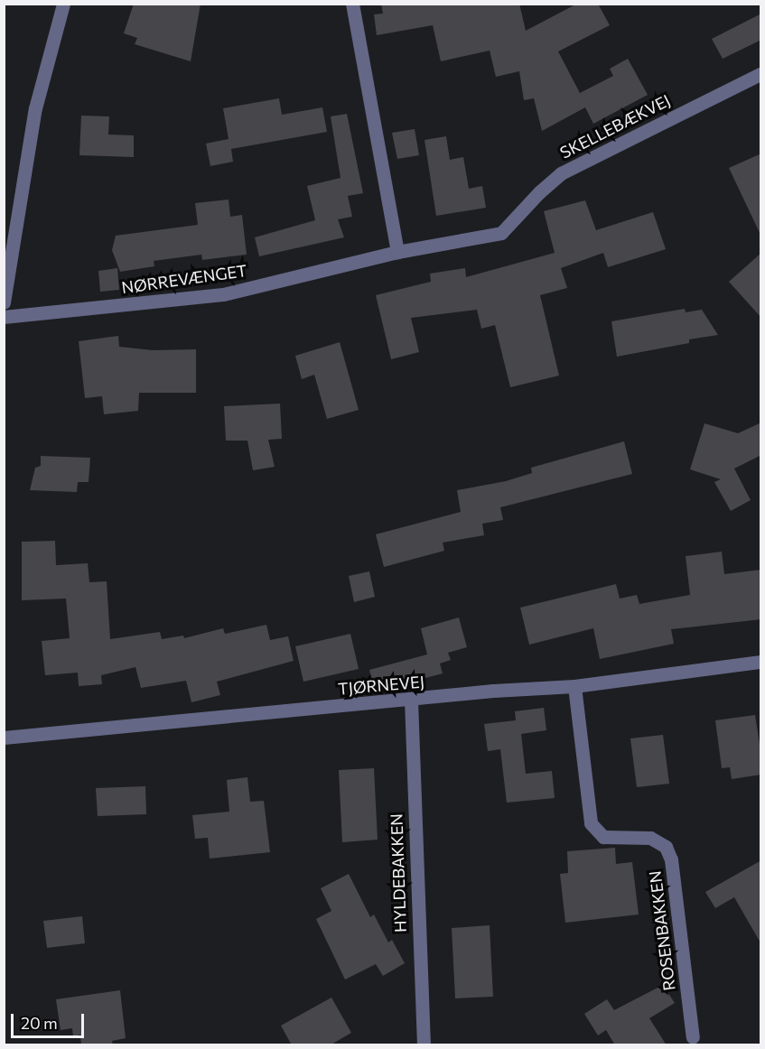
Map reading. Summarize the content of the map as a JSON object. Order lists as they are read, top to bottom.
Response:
{
  "streets": {
    "street": [
      "SKELLEBÆKVEJ",
      "NØRREVÆNGET",
      "TJØRNEVEJ",
      "HYLDEBAKKEN",
      "ROSENBAKKEN"
    ]
  },
  "crossings": [
    ["SKELLEBÆKVEJ", "NØRREVÆNGET"],
    ["TJØRNEVEJ", "HYLDEBAKKEN"],
    ["TJØRNEVEJ", "ROSENBAKKEN"]
  ],
  "scale_bar": "20 m"
}
